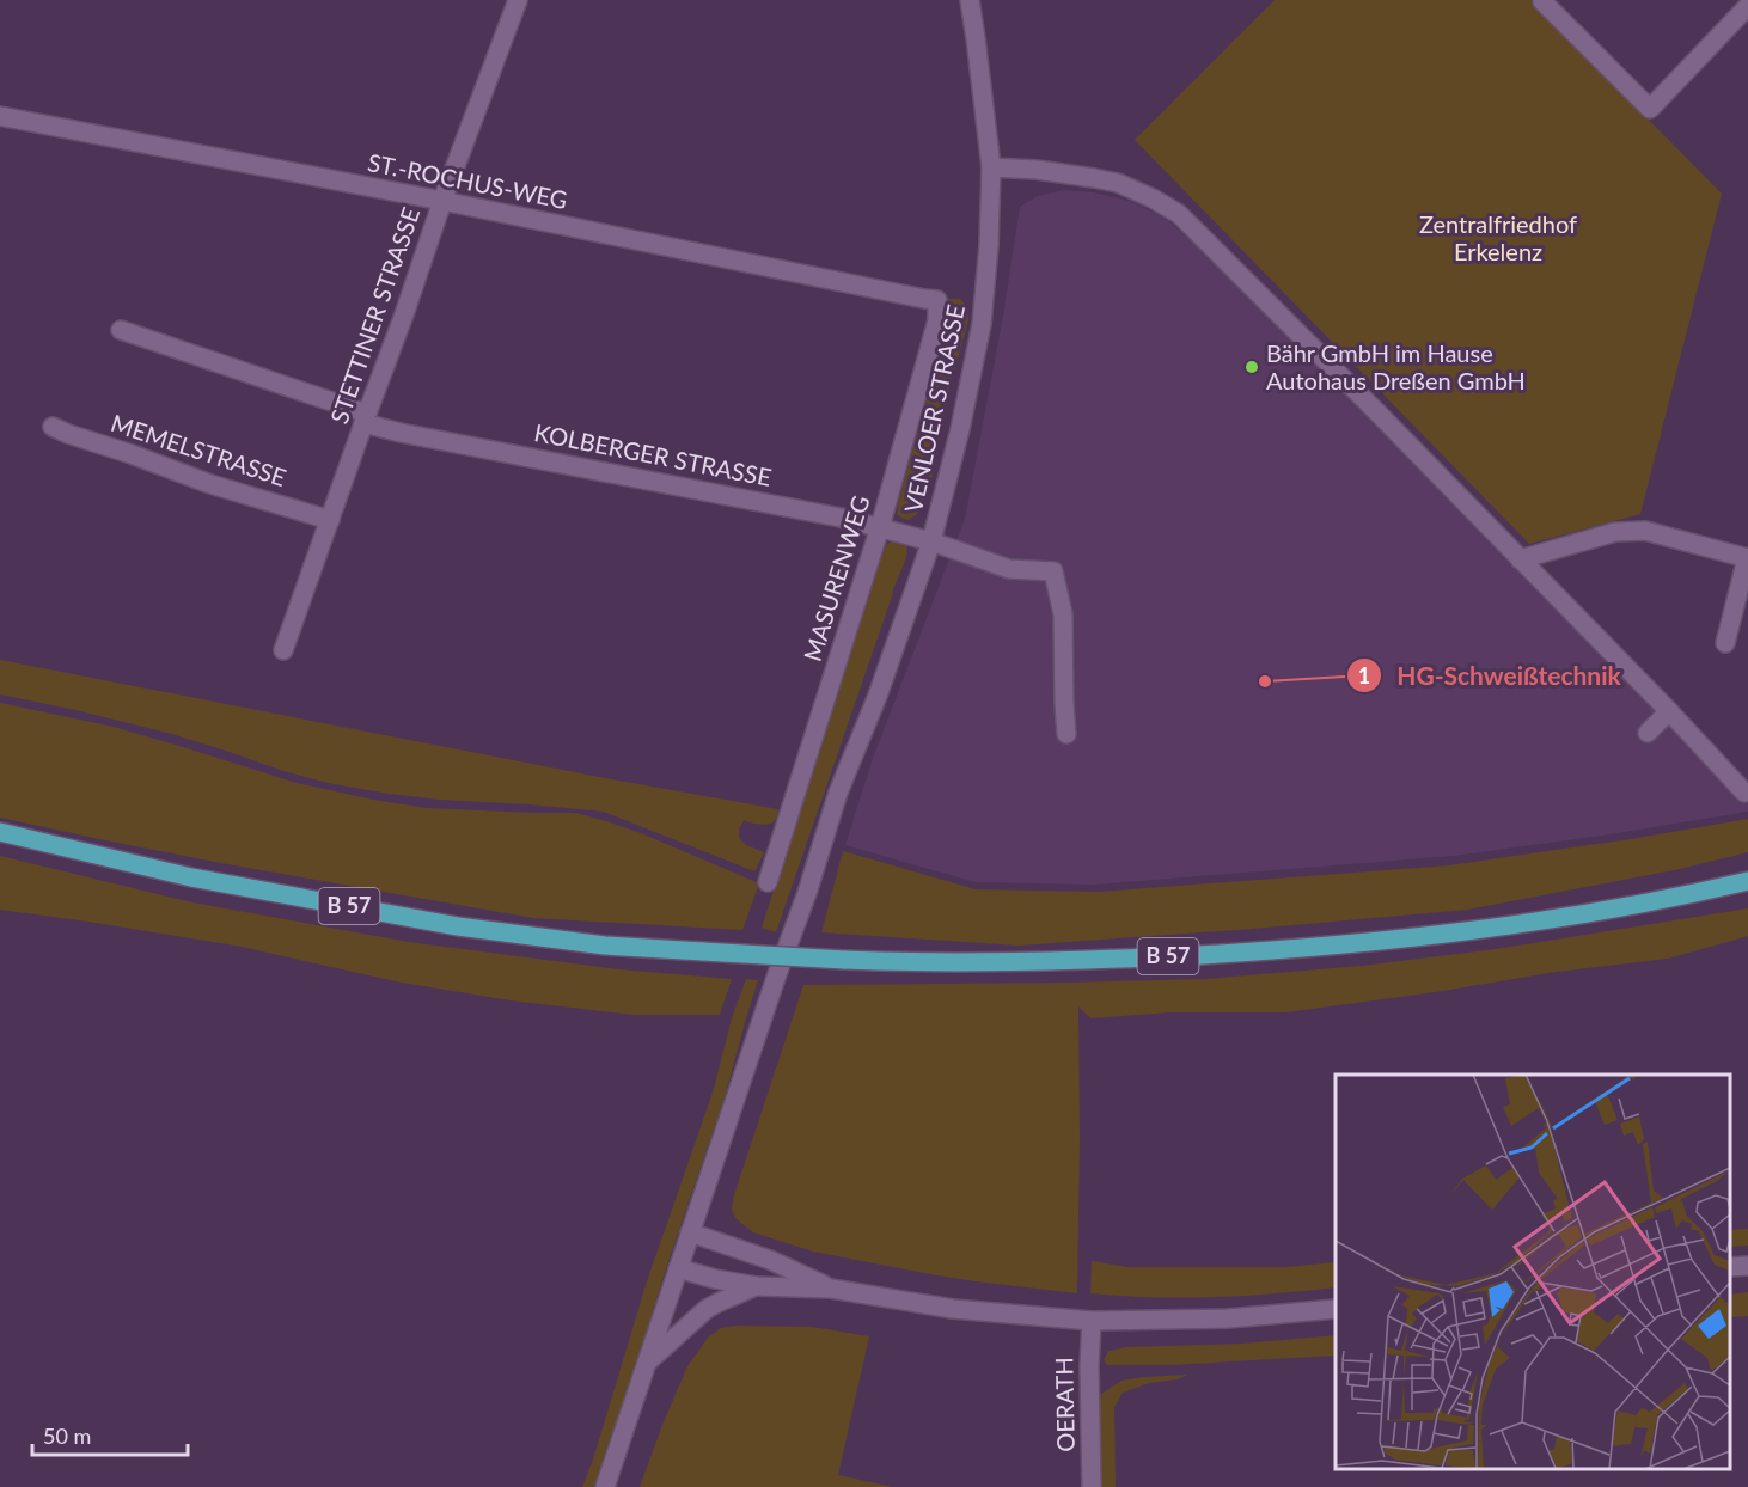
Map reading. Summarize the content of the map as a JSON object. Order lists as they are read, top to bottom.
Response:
{
  "streets": {
    "main road": ["B 57"],
    "street": [
      "ST.-ROCHUS-WEG",
      "STETTINER STRASSE",
      "VENLOER STRASSE",
      "MEMELSTRASSE",
      "KOLBERGER STRASSE",
      "MASURENWEG",
      "OERATH"
    ]
  },
  "crossings": [
    ["ST.-ROCHUS-WEG", "STETTINER STRASSE"],
    ["ST.-ROCHUS-WEG", "MASURENWEG"],
    ["STETTINER STRASSE", "MEMELSTRASSE"],
    ["STETTINER STRASSE", "KOLBERGER STRASSE"],
    ["VENLOER STRASSE", "KOLBERGER STRASSE"],
    ["KOLBERGER STRASSE", "MASURENWEG"]
  ],
  "parks": ["Zentralfriedhof Erkelenz"],
  "places": ["Bähr GmbH im Hause Autohaus Dreßen GmbH", "HG-Schweißtechnik"],
  "scale_bar": "50 m"
}
